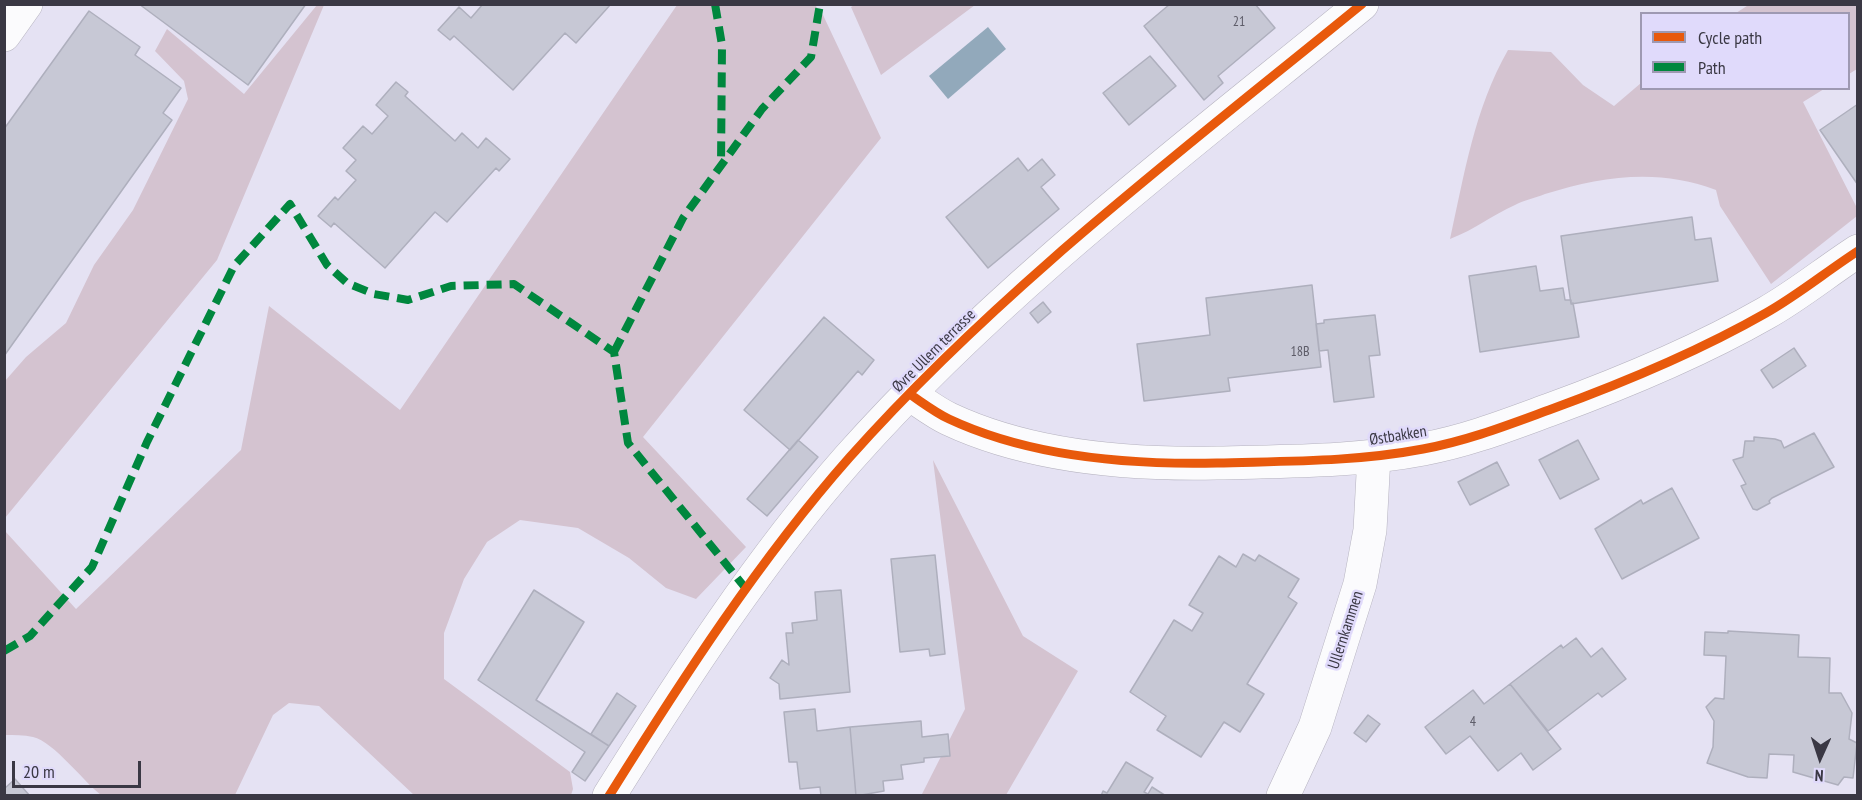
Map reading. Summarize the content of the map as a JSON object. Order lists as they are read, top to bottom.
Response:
{
  "streets": {
    "street": ["Øvre Ullern terrasse", "Østbakken", "Ullernkammen"]
  },
  "crossings": [
    ["Øvre Ullern terrasse", "Østbakken"],
    ["Østbakken", "Ullernkammen"]
  ],
  "house_numbers": ["21", "18B", "4"],
  "legend": ["Cycle path", "Path"],
  "scale_bar": "20 m",
  "north": "bottom"
}
